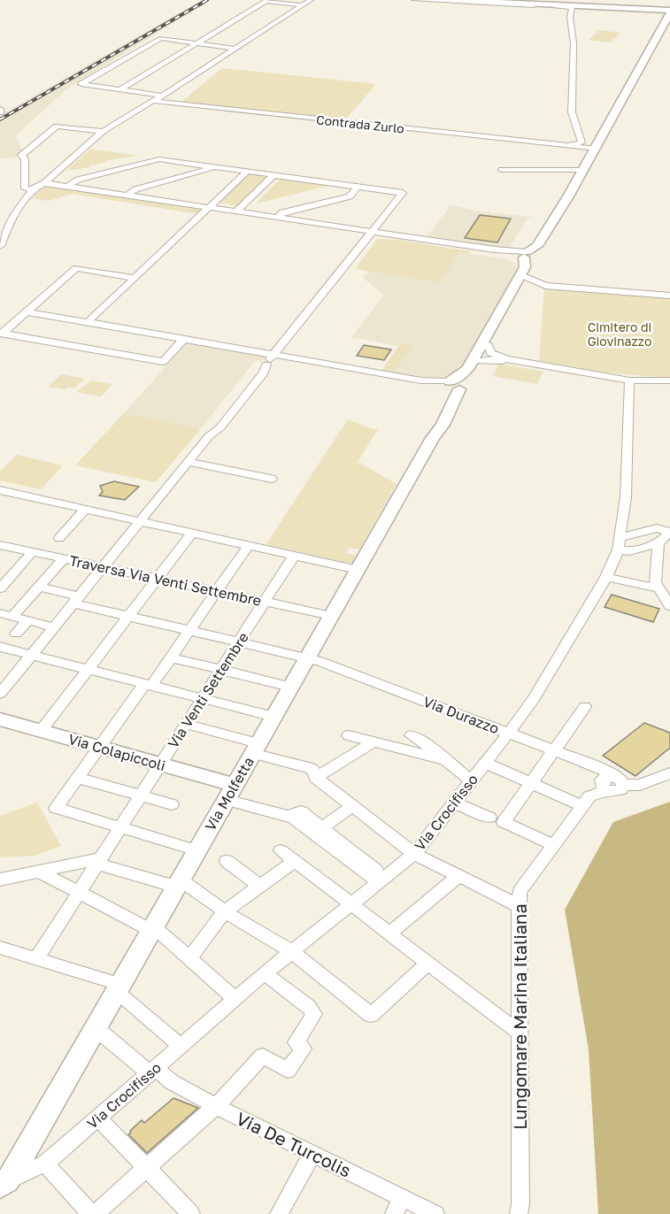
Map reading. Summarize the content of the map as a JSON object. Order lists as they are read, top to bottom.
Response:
{
  "streets": {
    "main road": ["Via Colapiccoli", "Via Molfetta"],
    "street": [
      "Contrada Zurlo",
      "Traversa Via Venti Settembre",
      "Via Venti Settembre",
      "Via Durazzo",
      "Via Crocifisso",
      "Lungomare Marina Italiana",
      "Via De Turcolis"
    ]
  },
  "crossings": [
    ["Traversa Via Venti Settembre", "Via Venti Settembre"],
    ["Traversa Via Venti Settembre", "Via Molfetta"],
    ["Via Venti Settembre", "Via Durazzo"],
    ["Via Venti Settembre", "Via Colapiccoli"],
    ["Via Durazzo", "Via Molfetta"],
    ["Via Durazzo", "Via Crocifisso"],
    ["Via Durazzo", "Lungomare Marina Italiana"],
    ["Via Colapiccoli", "Via Molfetta"],
    ["Via Molfetta", "Via Crocifisso"],
    ["Via Molfetta", "Via De Turcolis"],
    ["Via Crocifisso", "Via De Turcolis"]
  ],
  "parks": ["Cimitero di Giovinazzo"]
}
